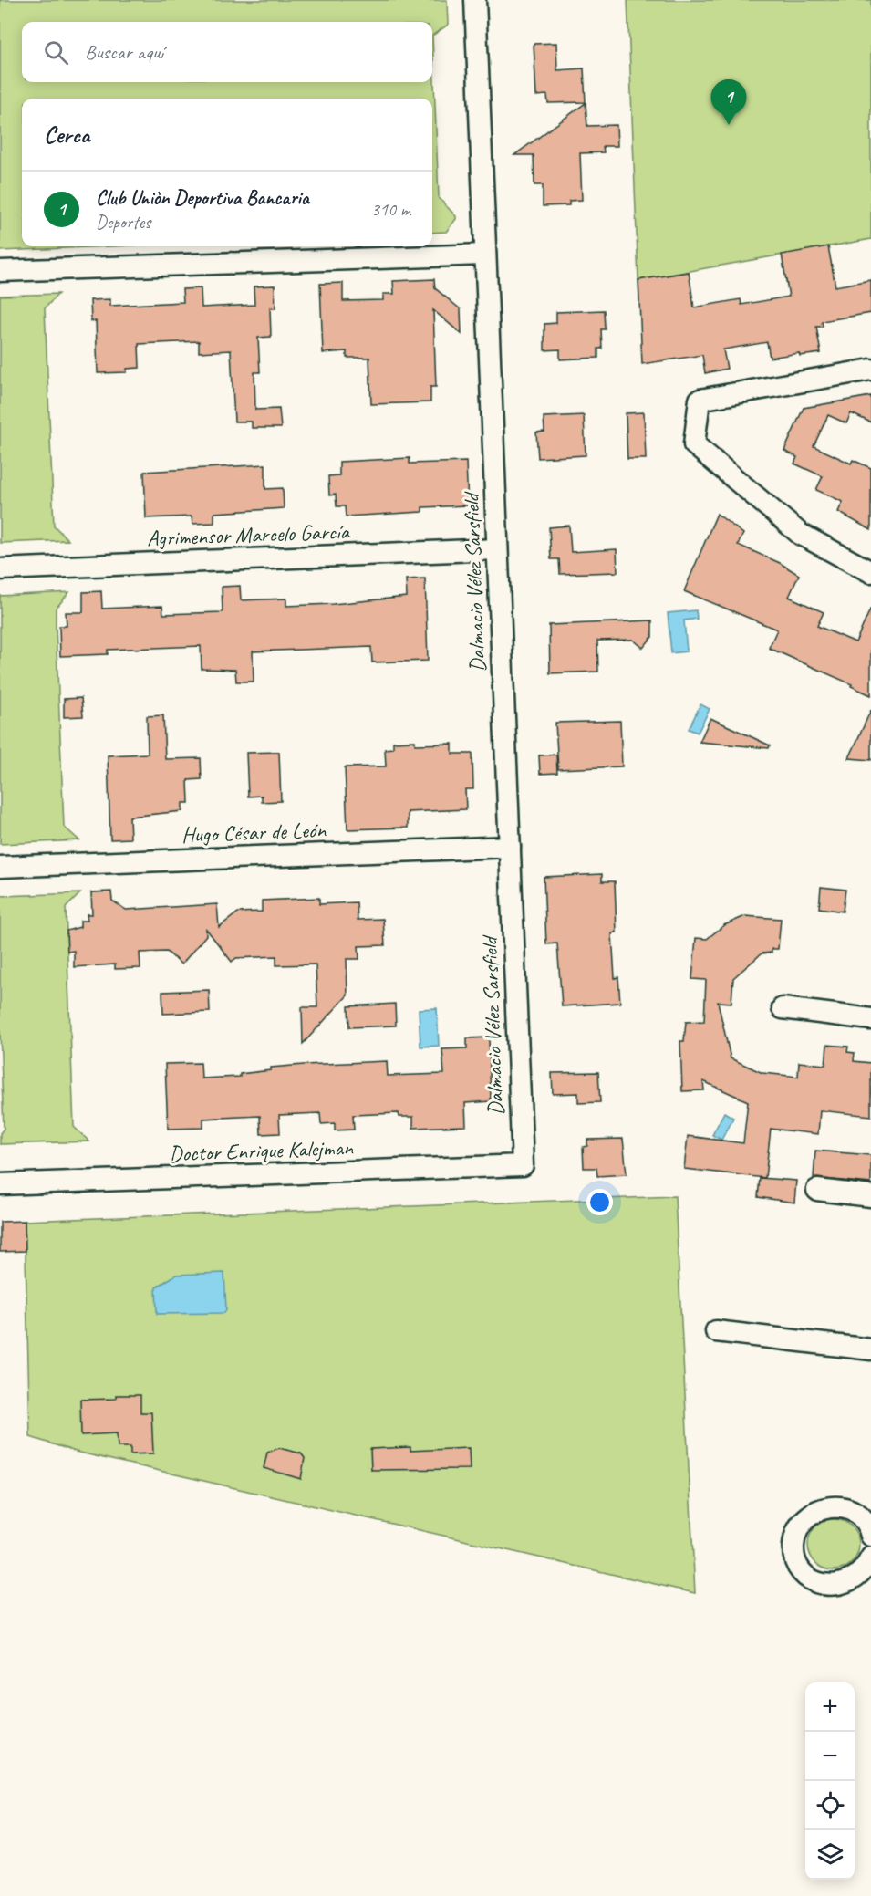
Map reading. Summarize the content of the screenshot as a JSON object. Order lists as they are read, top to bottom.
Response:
{
  "streets": {
    "street": [
      "Agrimensor Marcelo García",
      "Dalmacio Vélez Sarsfield",
      "Hugo César de León",
      "Doctor Enrique Kalejman"
    ]
  },
  "crossings": [
    ["Agrimensor Marcelo García", "Dalmacio Vélez Sarsfield"],
    ["Dalmacio Vélez Sarsfield", "Hugo César de León"],
    ["Dalmacio Vélez Sarsfield", "Doctor Enrique Kalejman"]
  ],
  "page": {
    "search": "Buscar aquí",
    "pins": "1",
    "heading": "Cerca",
    "list": [
      {
        "mark": "1",
        "name": "Club Uniòn Deportiva Bancaria",
        "note": "Deportes",
        "value": "310 m"
      }
    ],
    "map_buttons": ["+", "−"]
  }
}
